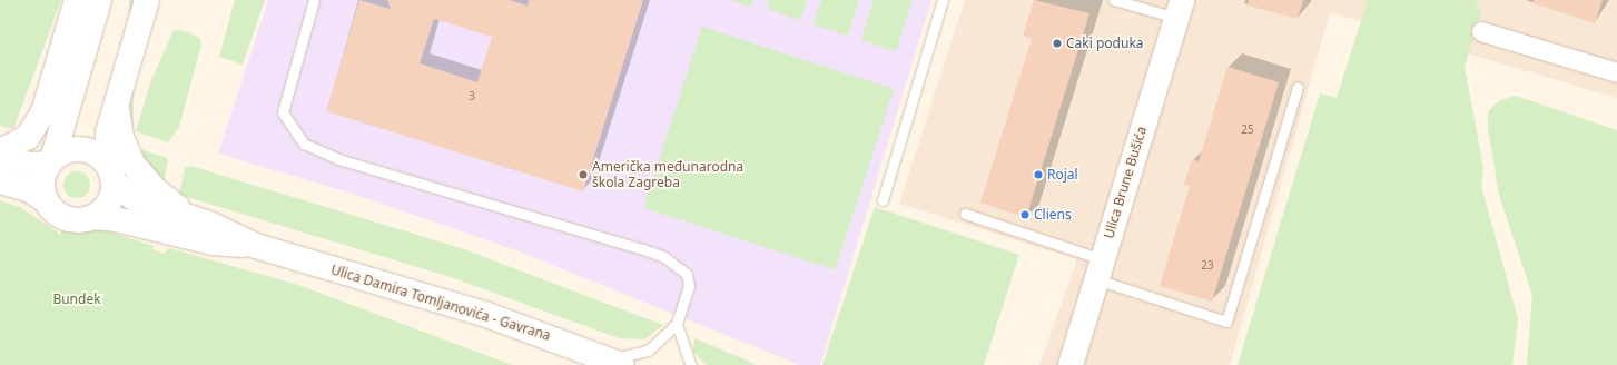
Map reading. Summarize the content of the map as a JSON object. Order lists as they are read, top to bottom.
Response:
{
  "streets": {
    "street": ["Ulica Brune Bušića", "Ulica Damira Tomljanovića - Gavrana"]
  },
  "parks": ["Bundek"],
  "places": [
    "Caki poduka",
    "Američka međunarodna škola Zagreba",
    "Rojal",
    "Cliens"
  ],
  "house_numbers": ["3", "25", "23"]
}
